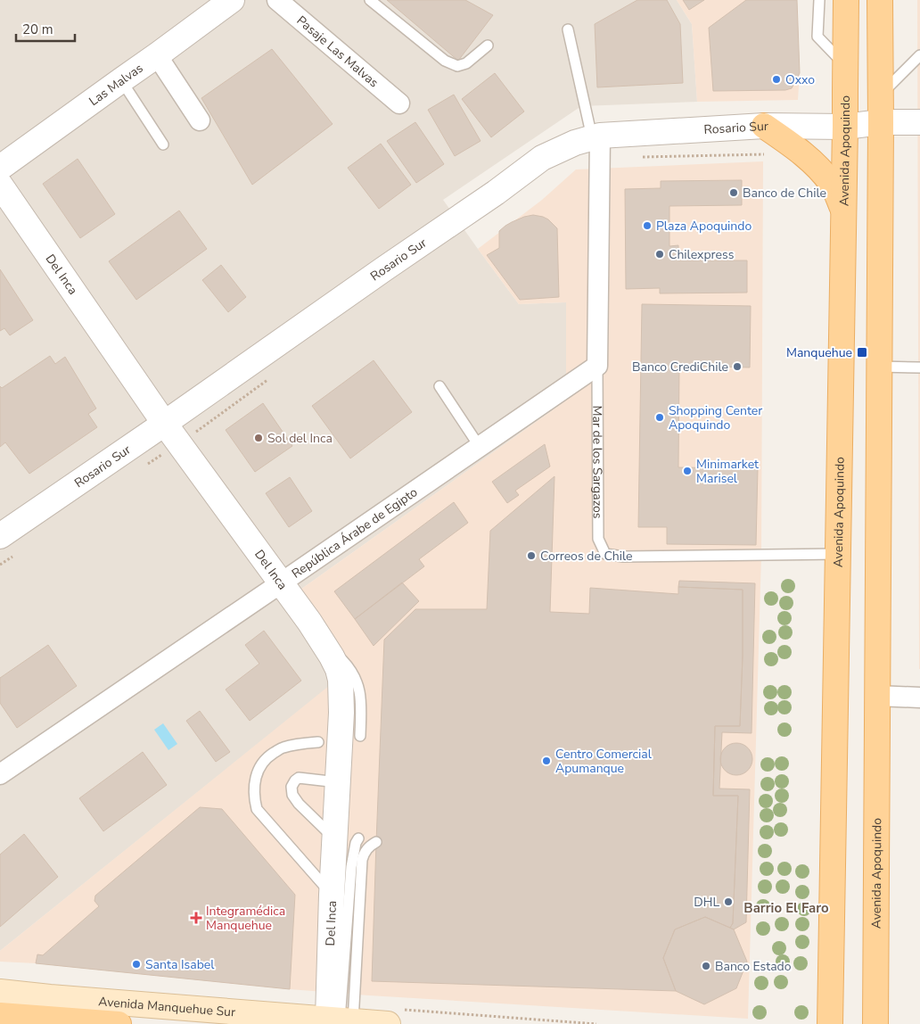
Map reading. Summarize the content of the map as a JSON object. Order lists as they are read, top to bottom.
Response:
{
  "streets": {
    "main road": ["Avenida Apoquindo", "Avenida Manquehue Sur"],
    "street": [
      "Pasaje Las Malvas",
      "Las Malvas",
      "Rosario Sur",
      "Del Inca",
      "Mar de los Sargazos",
      "República Árabe de Egipto"
    ]
  },
  "crossings": [
    ["Rosario Sur", "Avenida Apoquindo"],
    ["Rosario Sur", "Del Inca"],
    ["Rosario Sur", "Mar de los Sargazos"],
    ["Avenida Apoquindo", "Mar de los Sargazos"],
    ["Del Inca", "República Árabe de Egipto"],
    ["Del Inca", "Avenida Manquehue Sur"],
    ["Mar de los Sargazos", "República Árabe de Egipto"]
  ],
  "districts": ["Barrio El Faro"],
  "places": {
    "other": [
      "Oxxo",
      "Banco de Chile",
      "Plaza Apoquindo",
      "Chilexpress",
      "Banco CrediChile",
      "Shopping Center Apoquindo",
      "Sol del Inca",
      "Minimarket Marisel",
      "Correos de Chile",
      "Centro Comercial Apumanque",
      "DHL",
      "Santa Isabel",
      "Banco Estado"
    ],
    "transit": ["Manquehue"],
    "health": ["Integramédica Manquehue"]
  },
  "scale_bar": "20 m"
}
